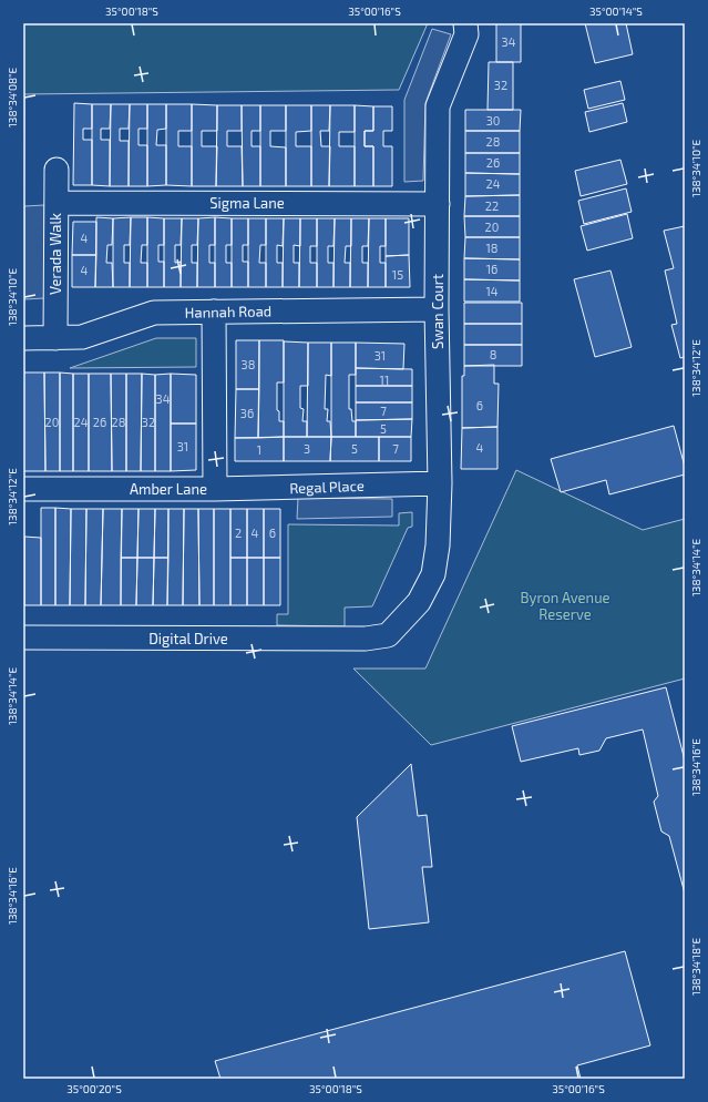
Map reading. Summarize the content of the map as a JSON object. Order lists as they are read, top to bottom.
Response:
{
  "streets": {
    "street": [
      "Sigma Lane",
      "Verada Walk",
      "Hannah Road",
      "Swan Court",
      "Regal Place",
      "Amber Lane",
      "Digital Drive"
    ]
  },
  "crossings": [
    ["Sigma Lane", "Verada Walk"],
    ["Sigma Lane", "Swan Court"],
    ["Verada Walk", "Hannah Road"],
    ["Hannah Road", "Swan Court"],
    ["Hannah Road", "Amber Lane"],
    ["Swan Court", "Regal Place"],
    ["Swan Court", "Digital Drive"],
    ["Regal Place", "Amber Lane"]
  ],
  "parks": ["Byron Avenue Reserve"],
  "house_numbers": [
    "34",
    "32",
    "30",
    "28",
    "26",
    "24",
    "22",
    "20",
    "4",
    "18",
    "16",
    "4",
    "15",
    "14",
    "8",
    "31",
    "38",
    "11",
    "34",
    "6",
    "7",
    "36",
    "20",
    "24",
    "26",
    "28",
    "32",
    "5",
    "31",
    "4",
    "3",
    "5",
    "7",
    "1",
    "2",
    "4",
    "6"
  ],
  "coordinates": [
    "35°00'18\"S",
    "35°00'16\"S",
    "35°00'14\"S",
    "138°34'08\"E",
    "138°34'10\"E",
    "138°34'12\"E",
    "138°34'14\"E",
    "138°34'16\"E",
    "138°34'18\"E",
    "35°00'20\"S"
  ]
}
